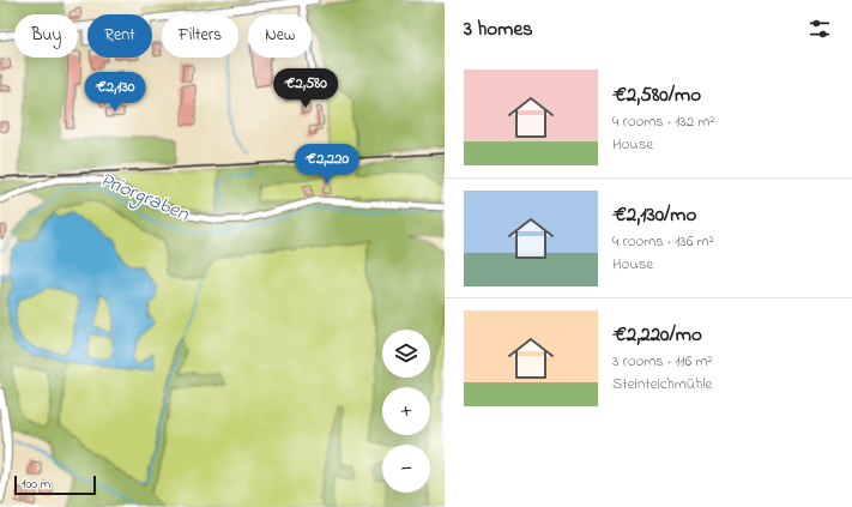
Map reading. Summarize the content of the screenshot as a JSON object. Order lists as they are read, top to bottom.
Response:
{
  "water": ["Priorgraben"],
  "scale_bar": "100 m",
  "page": {
    "heading": "3 homes",
    "chip": [
      "Buy",
      "Rent",
      "Filters",
      "New"
    ],
    "list": [
      {
        "name": "€2,580/mo",
        "note": "4 rooms · 132 m² · House"
      },
      {
        "name": "€2,130/mo",
        "note": "4 rooms · 136 m² · House"
      },
      {
        "name": "€2,220/mo",
        "note": "3 rooms · 116 m² · Steinteichmühle"
      }
    ],
    "price": ["€2,580", "€2,130", "€2,220"],
    "map_buttons": ["+", "−"],
    "scale": "100 m"
  }
}
